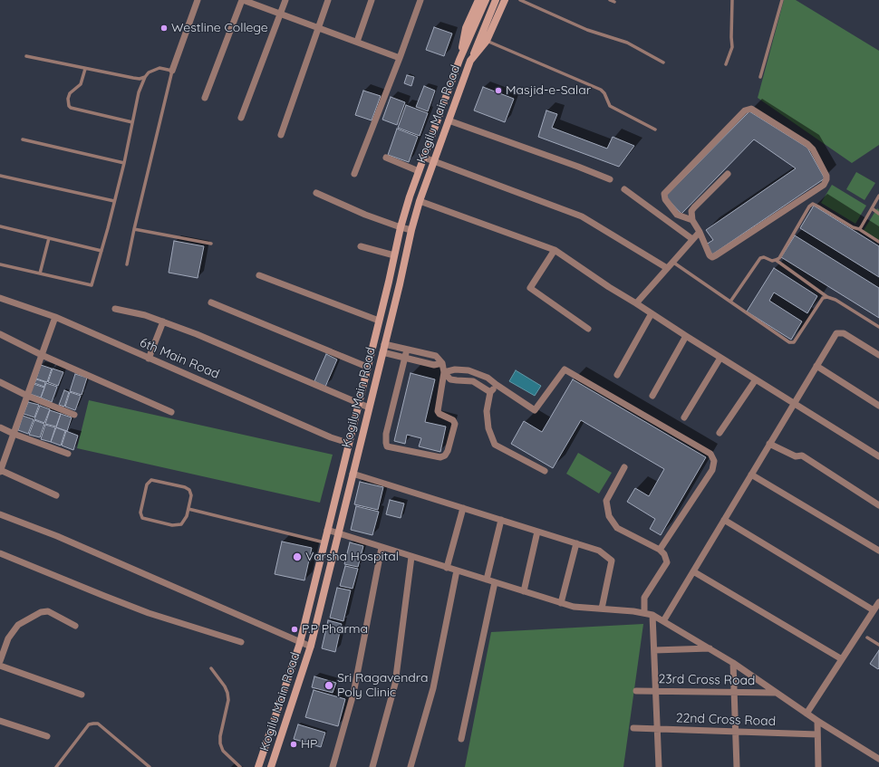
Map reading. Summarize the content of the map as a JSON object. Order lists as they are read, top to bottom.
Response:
{
  "streets": {
    "main road": ["Kogilu Main Road"],
    "street": ["6th Main Road", "23rd Cross Road", "22nd Cross Road"]
  },
  "crossings": [
    ["Kogilu Main Road", "6th Main Road"]
  ],
  "places": [
    "Westline College",
    "Masjid-e-Salar",
    "Varsha Hospital",
    "P.P Pharma",
    "Sri Ragavendra Poly Clinic",
    "HP"
  ]
}
